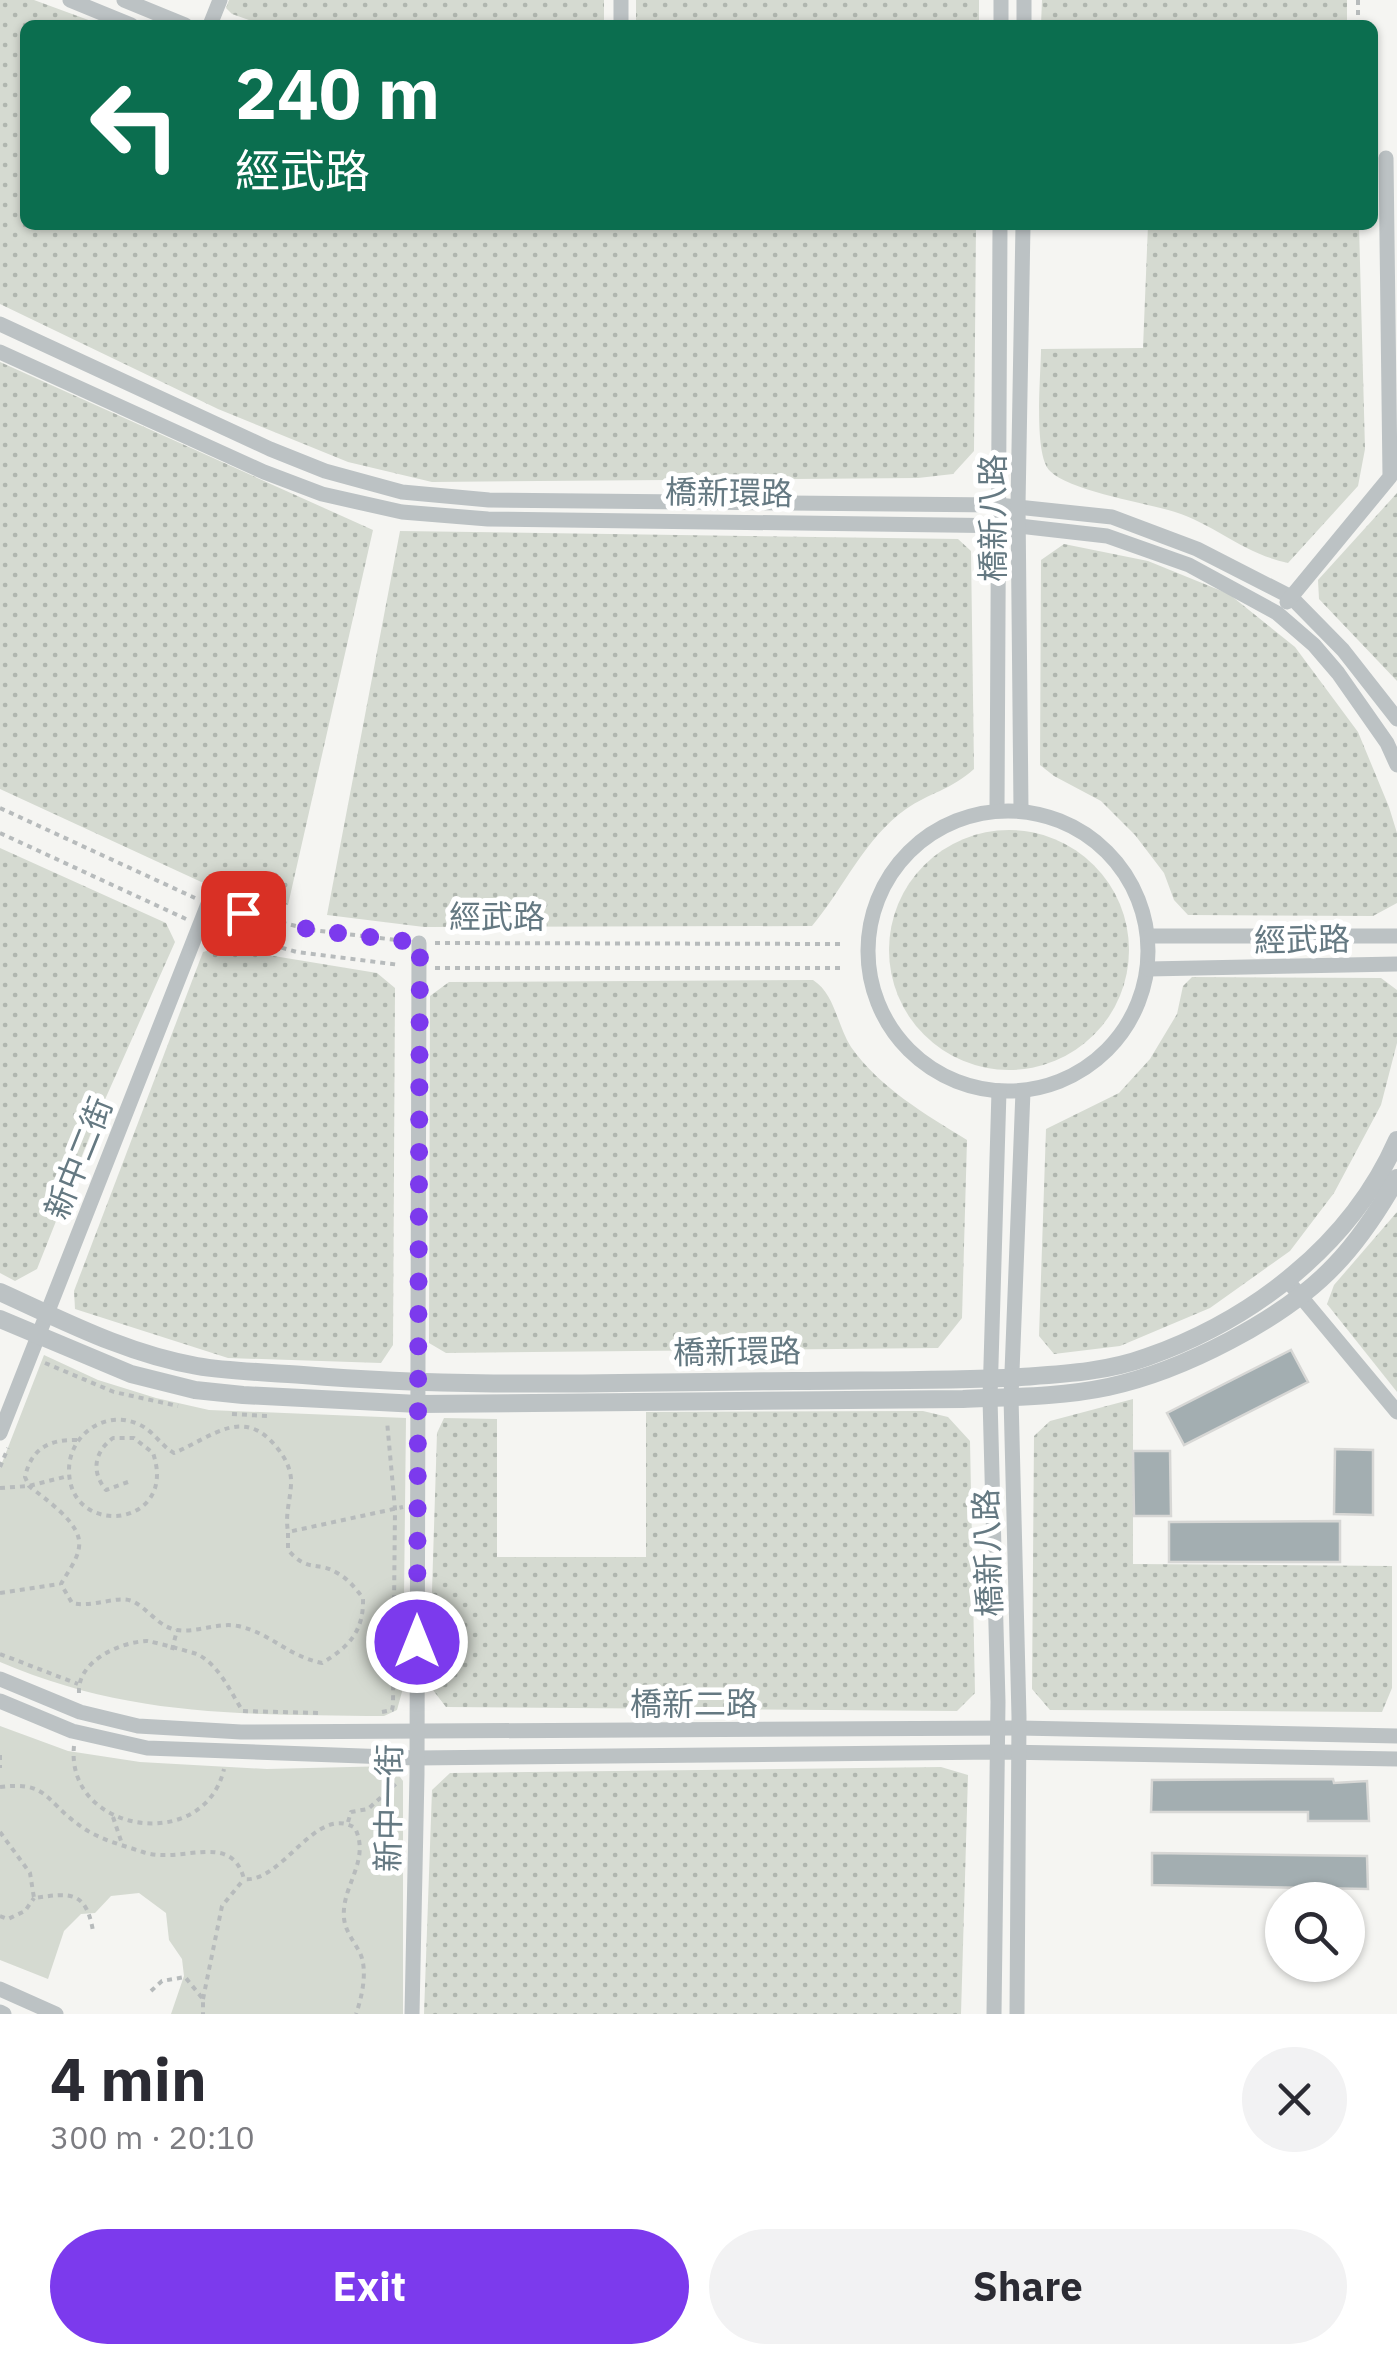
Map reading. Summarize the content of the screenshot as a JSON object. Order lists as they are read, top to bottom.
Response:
{
  "streets": {
    "street": [
      "橋新環路",
      "橋新八路",
      "經武路",
      "新中二街",
      "橋新二路",
      "新中一街"
    ]
  },
  "crossings": [
    ["橋新環路", "橋新八路"],
    ["橋新環路", "新中二街"],
    ["橋新環路", "新中一街"],
    ["橋新八路", "經武路"],
    ["橋新八路", "橋新二路"],
    ["經武路", "新中二街"],
    ["經武路", "新中一街"],
    ["橋新二路", "新中一街"]
  ],
  "page": {
    "turn": ["240 m", "經武路"],
    "heading": ["4 min", "300 m · 20:10"],
    "buttons": ["Exit", "Share"]
  }
}
